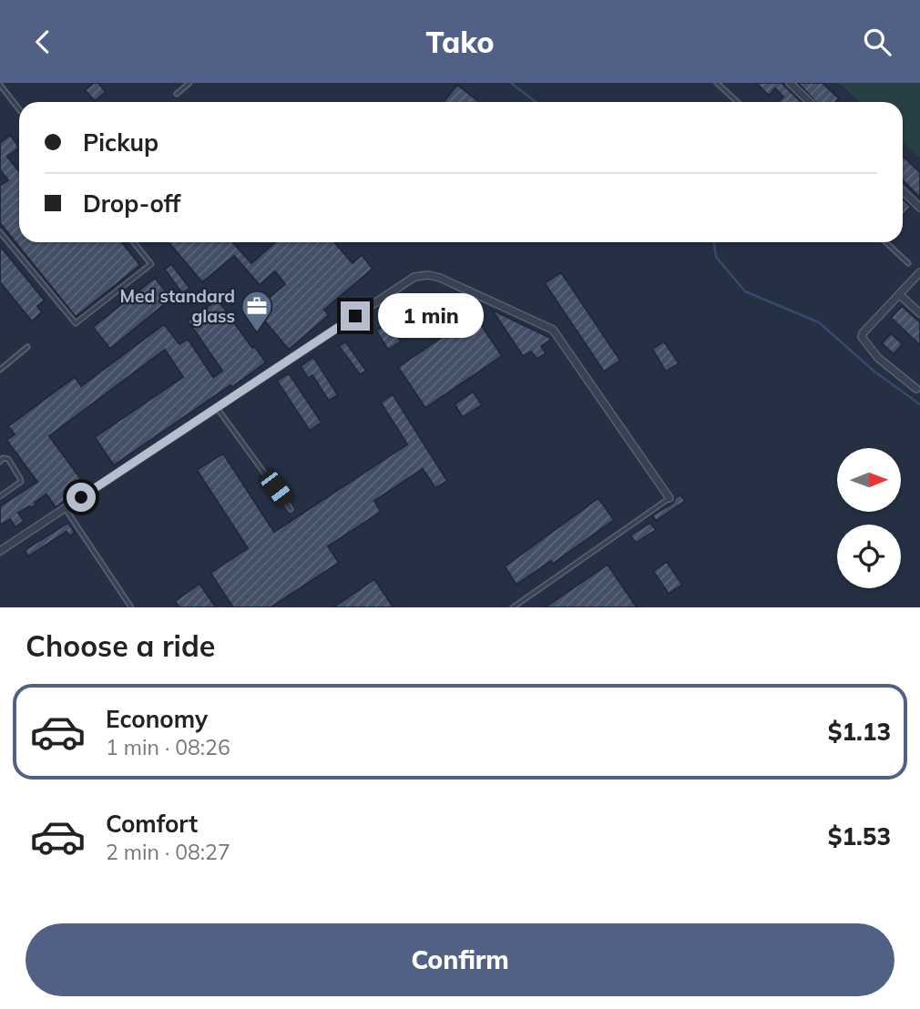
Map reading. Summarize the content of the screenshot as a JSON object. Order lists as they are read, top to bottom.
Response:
{
  "places": {
    "office": ["Med standard glass"]
  },
  "north": "right",
  "page": {
    "header": "Tako",
    "banner": ["Pickup", "Drop-off"],
    "bubble": "1 min",
    "heading": "Choose a ride",
    "list": [
      {
        "name": "Economy",
        "note": "1 min · 08:26",
        "value": "$1.13"
      },
      {
        "name": "Comfort",
        "note": "2 min · 08:27",
        "value": "$1.53"
      }
    ],
    "buttons": "Confirm"
  }
}
